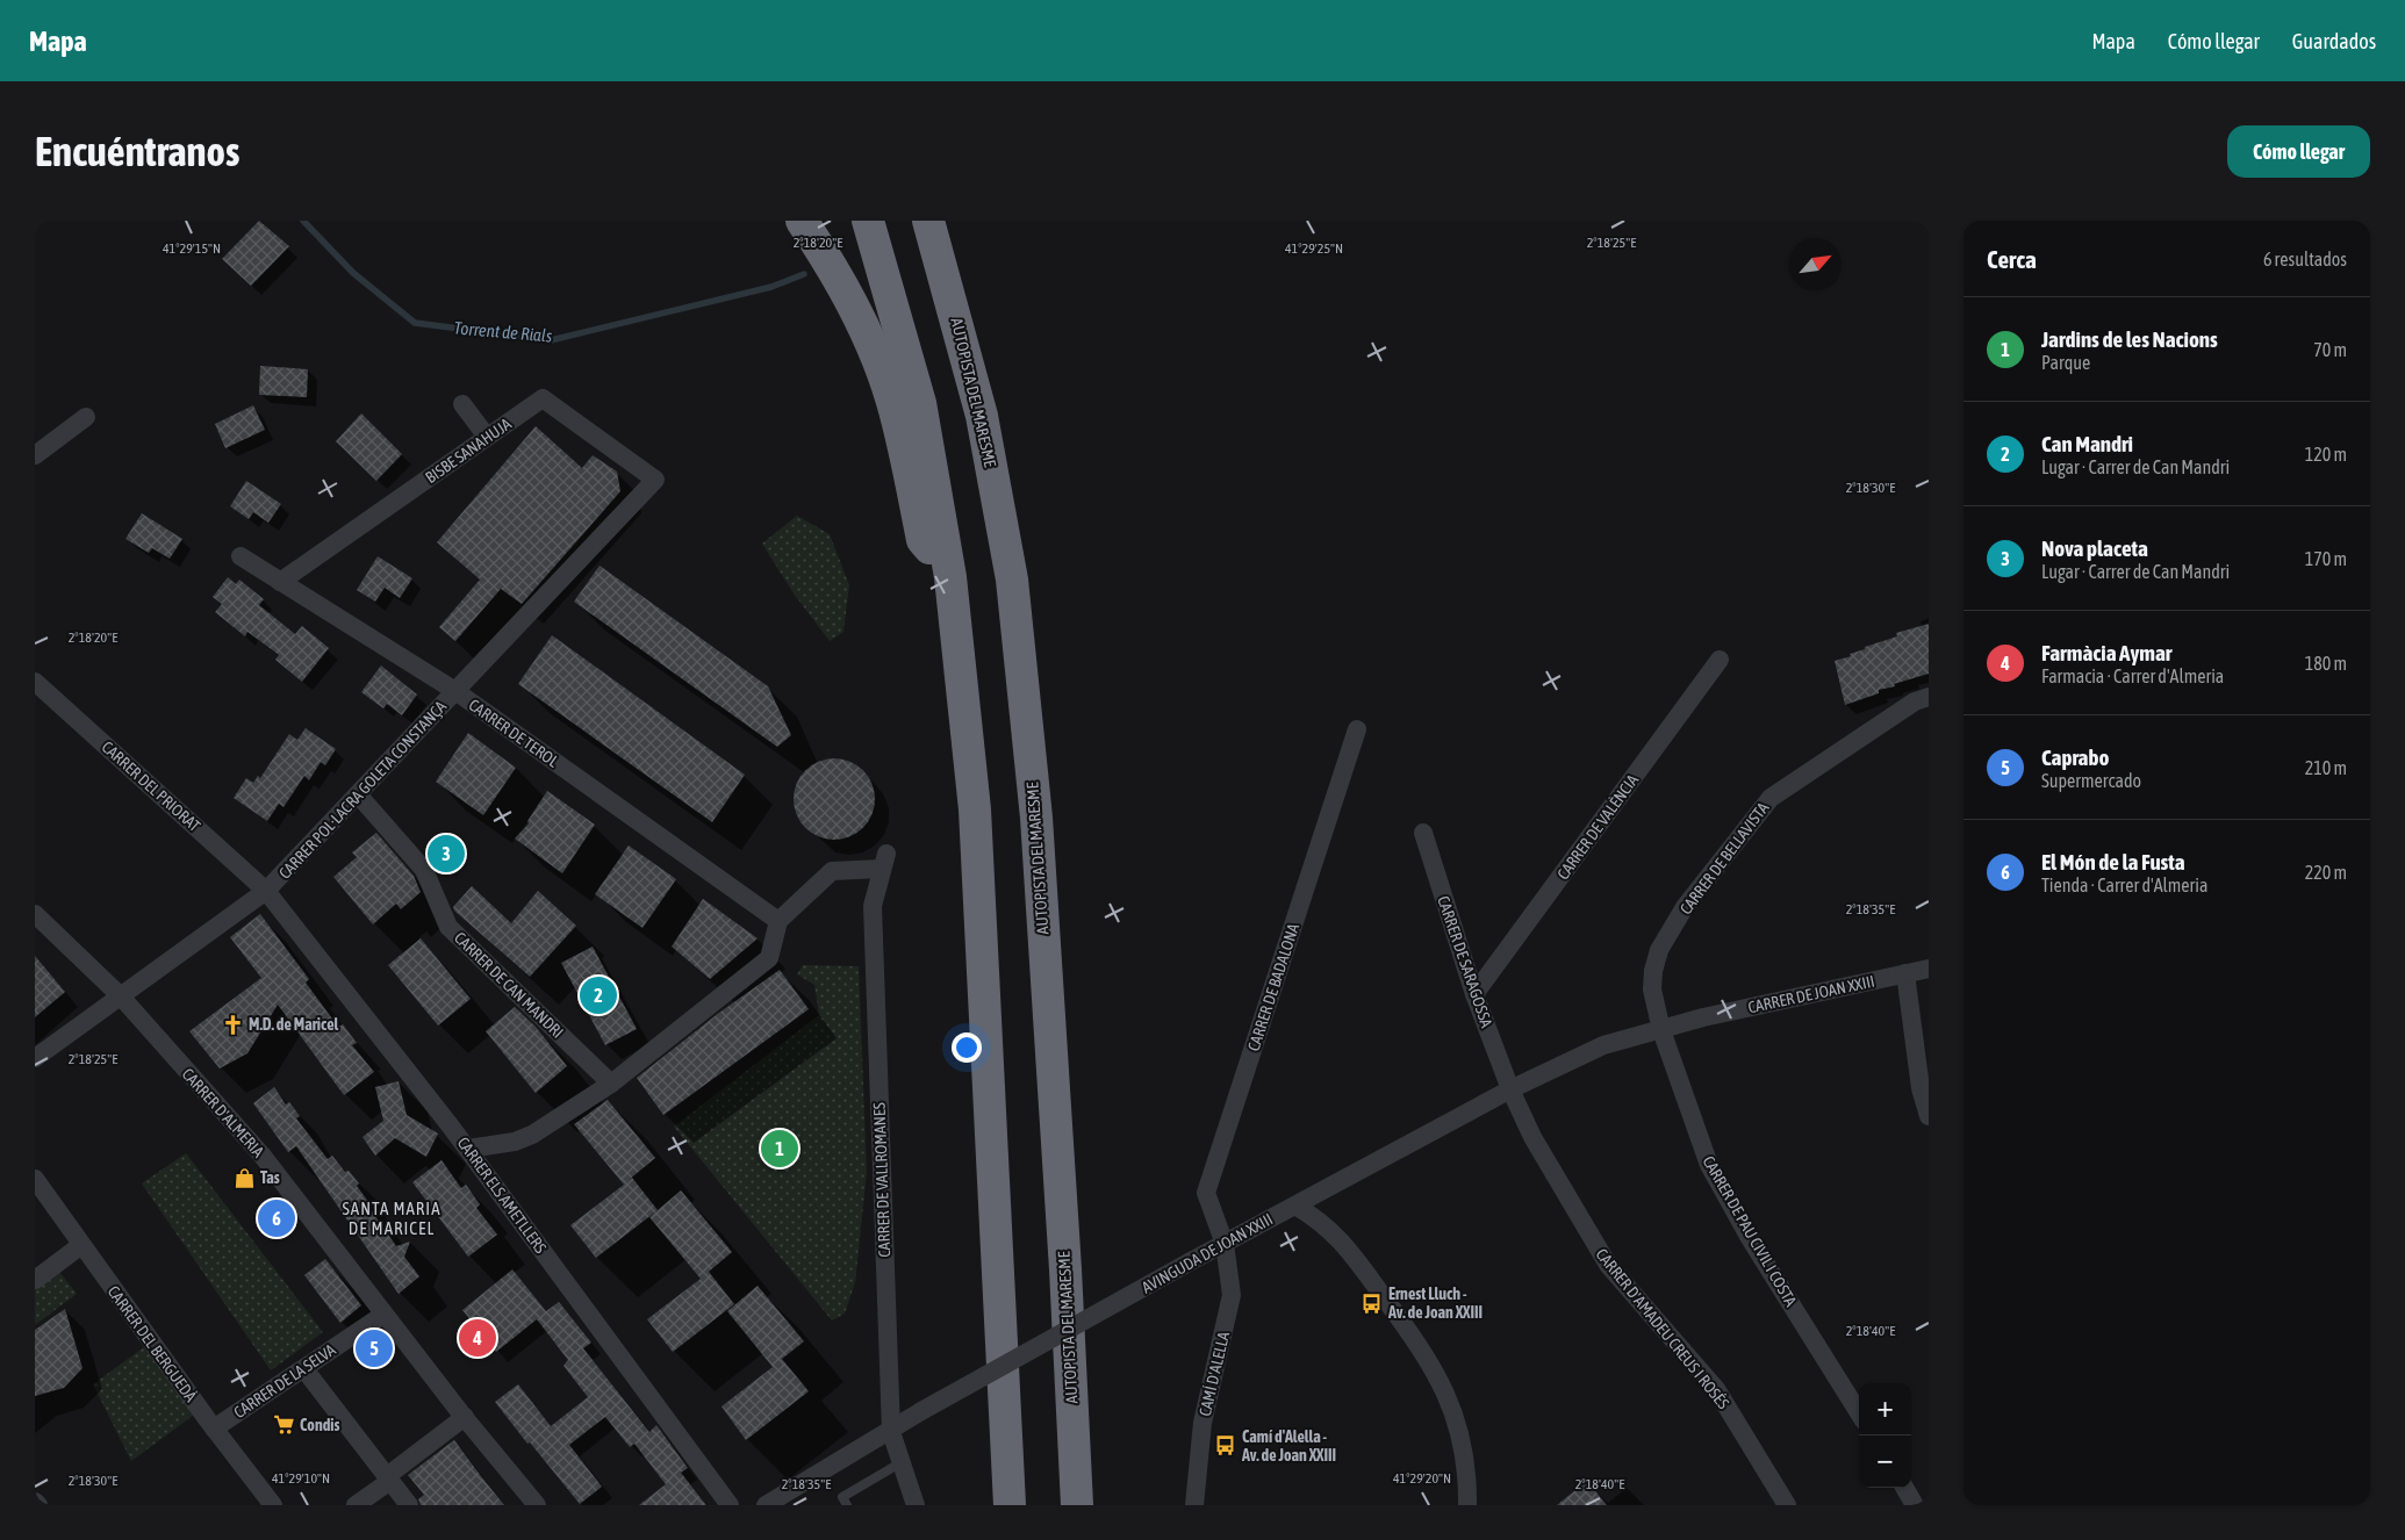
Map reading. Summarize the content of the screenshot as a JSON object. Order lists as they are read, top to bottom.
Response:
{
  "streets": {
    "highway": ["AUTOPISTA DEL MARESME"],
    "street": [
      "BISBE SANAHUJA",
      "CARRER DE TEROL",
      "CARRER DEL PRIORAT",
      "CARRER POL·LACRA GOLETA CONSTANÇA",
      "CARRER DE VALÈNCIA",
      "CARRER DE BELLAVISTA",
      "CARRER DE SARAGOSSA",
      "CARRER DE CAN MANDRI",
      "CARRER DE BADALONA",
      "CARRER DE JOAN XXIII",
      "CARRER D'ALMERIA",
      "CARRER DE VALLROMANES",
      "CARRER ELS AMETLLERS",
      "CARRER DE PAU CIVIL I COSTA",
      "AVINGUDA DE JOAN XXIII",
      "CARRER D'AMADEU CREUS I ROSÉS",
      "CARRER DEL BERGUEDÀ",
      "CAMÍ D'ALELLA",
      "CARRER DE LA SELVA"
    ]
  },
  "crossings": [
    ["BISBE SANAHUJA", "CARRER DE TEROL"],
    ["BISBE SANAHUJA", "CARRER POL·LACRA GOLETA CONSTANÇA"],
    ["CARRER DE TEROL", "CARRER POL·LACRA GOLETA CONSTANÇA"],
    ["CARRER DE TEROL", "CARRER DE VALLROMANES"],
    ["CARRER DEL PRIORAT", "CARRER POL·LACRA GOLETA CONSTANÇA"],
    ["CARRER DEL PRIORAT", "CARRER ELS AMETLLERS"],
    ["CARRER POL·LACRA GOLETA CONSTANÇA", "CARRER DE CAN MANDRI"],
    ["CARRER POL·LACRA GOLETA CONSTANÇA", "CARRER D'ALMERIA"],
    ["CARRER POL·LACRA GOLETA CONSTANÇA", "CARRER ELS AMETLLERS"],
    ["CARRER DE VALÈNCIA", "CARRER DE SARAGOSSA"],
    ["CARRER DE BELLAVISTA", "CARRER DE JOAN XXIII"],
    ["CARRER DE BELLAVISTA", "CARRER DE PAU CIVIL I COSTA"],
    ["CARRER DE BELLAVISTA", "AVINGUDA DE JOAN XXIII"],
    ["CARRER DE SARAGOSSA", "AVINGUDA DE JOAN XXIII"],
    ["CARRER DE SARAGOSSA", "CARRER D'AMADEU CREUS I ROSÉS"],
    ["CARRER DE BADALONA", "AVINGUDA DE JOAN XXIII"],
    ["CARRER DE BADALONA", "CAMÍ D'ALELLA"],
    ["CARRER DE JOAN XXIII", "CARRER DE PAU CIVIL I COSTA"],
    ["CARRER DE JOAN XXIII", "AVINGUDA DE JOAN XXIII"],
    ["CARRER D'ALMERIA", "CARRER DE LA SELVA"],
    ["CARRER DE VALLROMANES", "AVINGUDA DE JOAN XXIII"],
    ["CARRER DE PAU CIVIL I COSTA", "AVINGUDA DE JOAN XXIII"],
    ["AVINGUDA DE JOAN XXIII", "CARRER D'AMADEU CREUS I ROSÉS"],
    ["AVINGUDA DE JOAN XXIII", "CAMÍ D'ALELLA"],
    ["CARRER DEL BERGUEDÀ", "CARRER DE LA SELVA"]
  ],
  "districts": ["SANTA MARIA DE MARICEL"],
  "water": ["Torrent de Rials"],
  "places": {
    "church": ["M.D. de Maricel"],
    "shop": ["Tas"],
    "bus stop": ["Ernest Lluch - Av. de Joan XXIII", "Camí d'Alella - Av. de Joan XXIII"],
    "supermarket": ["Condis"]
  },
  "north": "top right",
  "page": {
    "header": "Mapa",
    "nav": ["Mapa", "Cómo llegar", "Guardados"],
    "buttons": "Cómo llegar",
    "title": "Encuéntranos",
    "heading": ["Cerca", "6 resultados"],
    "list": [
      {
        "mark": "1",
        "name": "Jardins de les Nacions",
        "note": "Parque",
        "value": "70 m"
      },
      {
        "mark": "2",
        "name": "Can Mandri",
        "note": "Lugar · Carrer de Can Mandri",
        "value": "120 m"
      },
      {
        "mark": "3",
        "name": "Nova placeta",
        "note": "Lugar · Carrer de Can Mandri",
        "value": "170 m"
      },
      {
        "mark": "4",
        "name": "Farmàcia Aymar",
        "note": "Farmacia · Carrer d'Almeria",
        "value": "180 m"
      },
      {
        "mark": "5",
        "name": "Caprabo",
        "note": "Supermercado",
        "value": "210 m"
      },
      {
        "mark": "6",
        "name": "El Món de la Fusta",
        "note": "Tienda · Carrer d'Almeria",
        "value": "220 m"
      }
    ],
    "pins": [
      "3",
      "2",
      "1",
      "6",
      "4",
      "5"
    ],
    "map_buttons": ["+", "−"]
  },
  "coordinates": [
    "2°18'20\"E",
    "2°18'25\"E",
    "41°29'15\"N",
    "41°29'25\"N",
    "2°18'30\"E",
    "2°18'35\"E",
    "2°18'40\"E",
    "41°29'10\"N",
    "41°29'20\"N"
  ]
}
